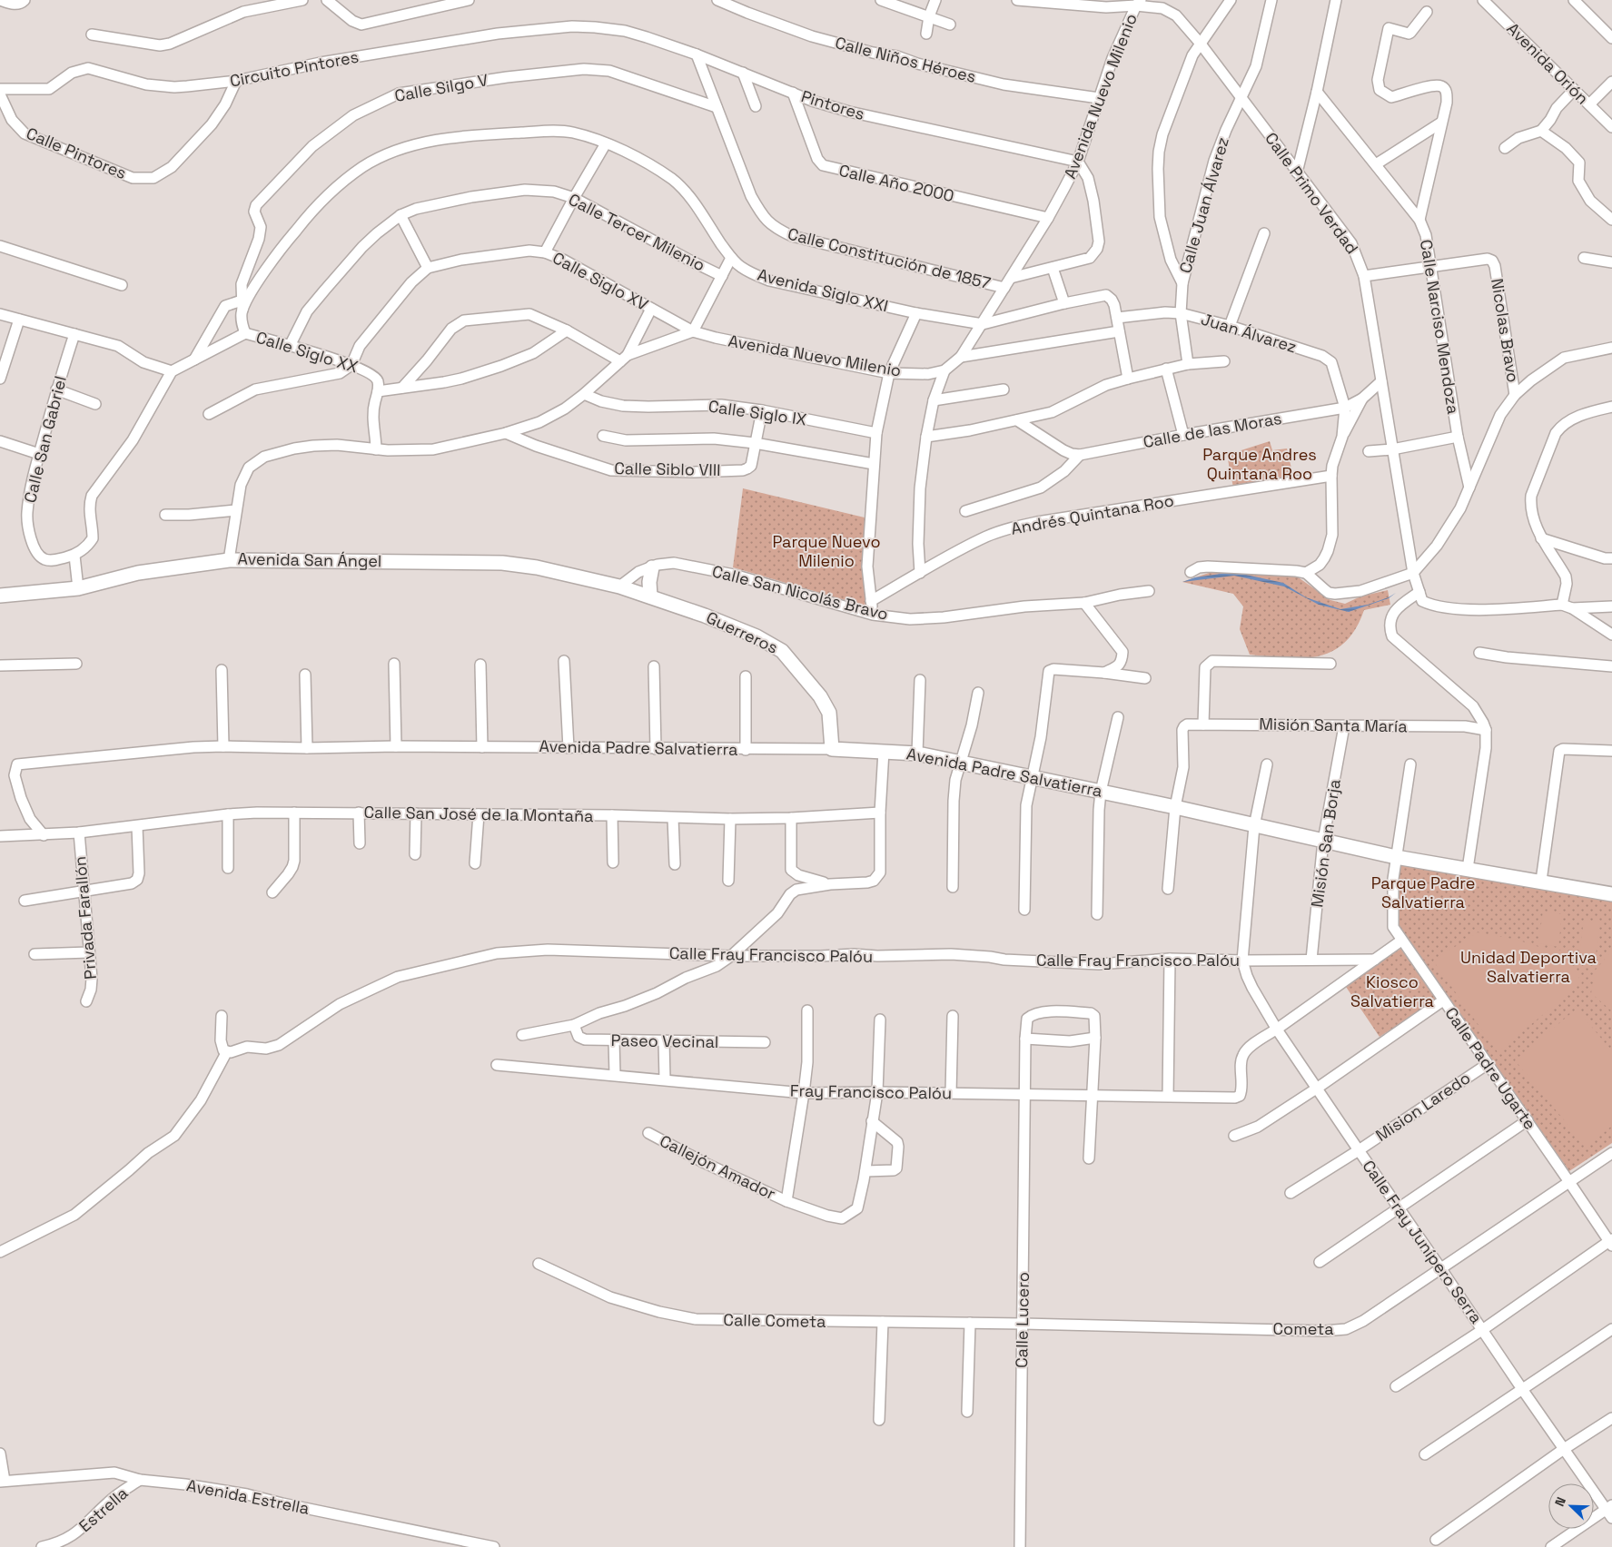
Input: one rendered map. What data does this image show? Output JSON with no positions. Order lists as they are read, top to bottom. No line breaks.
{"streets":{"main road":["Avenida San Ángel","Guerreros","Avenida Padre Salvatierra"],"street":["Calle Niños Héroes","Avenida Orión","Circuito Pintores","Calle Silgo V","Avenida Nuevo Milenio","Pintores","Calle Pintores","Calle Año 2000","Calle Primo Verdad","Calle Juan Álvarez","Calle Tercer Milenio","Calle Constitución de 1857","Calle Siglo XV","Avenida Siglo XXI","Calle Narciso Mendoza","Nicolas Bravo","Juan Álvarez","Calle Siglo XX","Calle Siglo IX","Calle de las Moras","Calle San Gabriel","Calle Siblo VIII","Andrés Quintana Roo","Calle San Nicolás Bravo","Misión Santa María","Calle San José de la Montaña","Misión San Borja","Privada Farallón","Calle Fray Francisco Palóu","Paseo Vecinal","Calle Padre Ugarte","Fray Francisco Palóu","Mision Laredo","Callejón Amador","Calle Fray Junípero Serra","Calle Lucero","Calle Cometa","Cometa","Avenida Estrella","Estrella"]},"crossings":[["Calle Niños Héroes","Avenida Nuevo Milenio"],["Circuito Pintores","Pintores"],["Circuito Pintores","Calle Pintores"],["Calle Silgo V","Calle Constitución de 1857"],["Calle Silgo V","Avenida Siglo XXI"],["Avenida Nuevo Milenio","Pintores"],["Avenida Nuevo Milenio","Calle Año 2000"],["Avenida Nuevo Milenio","Calle Primo Verdad"],["Avenida Nuevo Milenio","Calle Constitución de 1857"],["Avenida Nuevo Milenio","Calle Siglo XV"],["Avenida Nuevo Milenio","Avenida Siglo XXI"],["Pintores","Calle Año 2000"],["Pintores","Calle Constitución de 1857"],["Calle Primo Verdad","Calle Juan Álvarez"],["Calle Primo Verdad","Nicolas Bravo"],["Calle Juan Álvarez","Juan Álvarez"],["Calle Tercer Milenio","Calle Siglo XX"],["Calle Narciso Mendoza","Nicolas Bravo"],["Juan Álvarez","Calle de las Moras"],["Calle Siglo IX","Calle Siblo VIII"],["Avenida San Ángel","Calle San Nicolás Bravo"],["Avenida San Ángel","Guerreros"],["Calle San Nicolás Bravo","Guerreros"],["Guerreros","Avenida Padre Salvatierra"],["Misión Santa María","Avenida Padre Salvatierra"],["Misión Santa María","Misión San Borja"],["Avenida Padre Salvatierra","Calle San José de la Montaña"],["Avenida Padre Salvatierra","Misión San Borja"],["Avenida Padre Salvatierra","Calle Padre Ugarte"],["Calle San José de la Montaña","Privada Farallón"],["Misión San Borja","Calle Fray Francisco Palóu"],["Calle Fray Francisco Palóu","Paseo Vecinal"],["Calle Fray Francisco Palóu","Calle Fray Junípero Serra"],["Calle Padre Ugarte","Mision Laredo"],["Calle Padre Ugarte","Cometa"],["Fray Francisco Palóu","Calle Fray Junípero Serra"],["Fray Francisco Palóu","Calle Lucero"],["Mision Laredo","Calle Fray Junípero Serra"],["Calle Fray Junípero Serra","Cometa"],["Calle Lucero","Calle Cometa"],["Calle Lucero","Cometa"],["Calle Cometa","Cometa"],["Avenida Estrella","Estrella"]],"parks":["Parque Andres Quintana Roo","Parque Nuevo Milenio","Parque Padre Salvatierra","Unidad Deportiva Salvatierra","Kiosco Salvatierra"],"north":"top left"}
